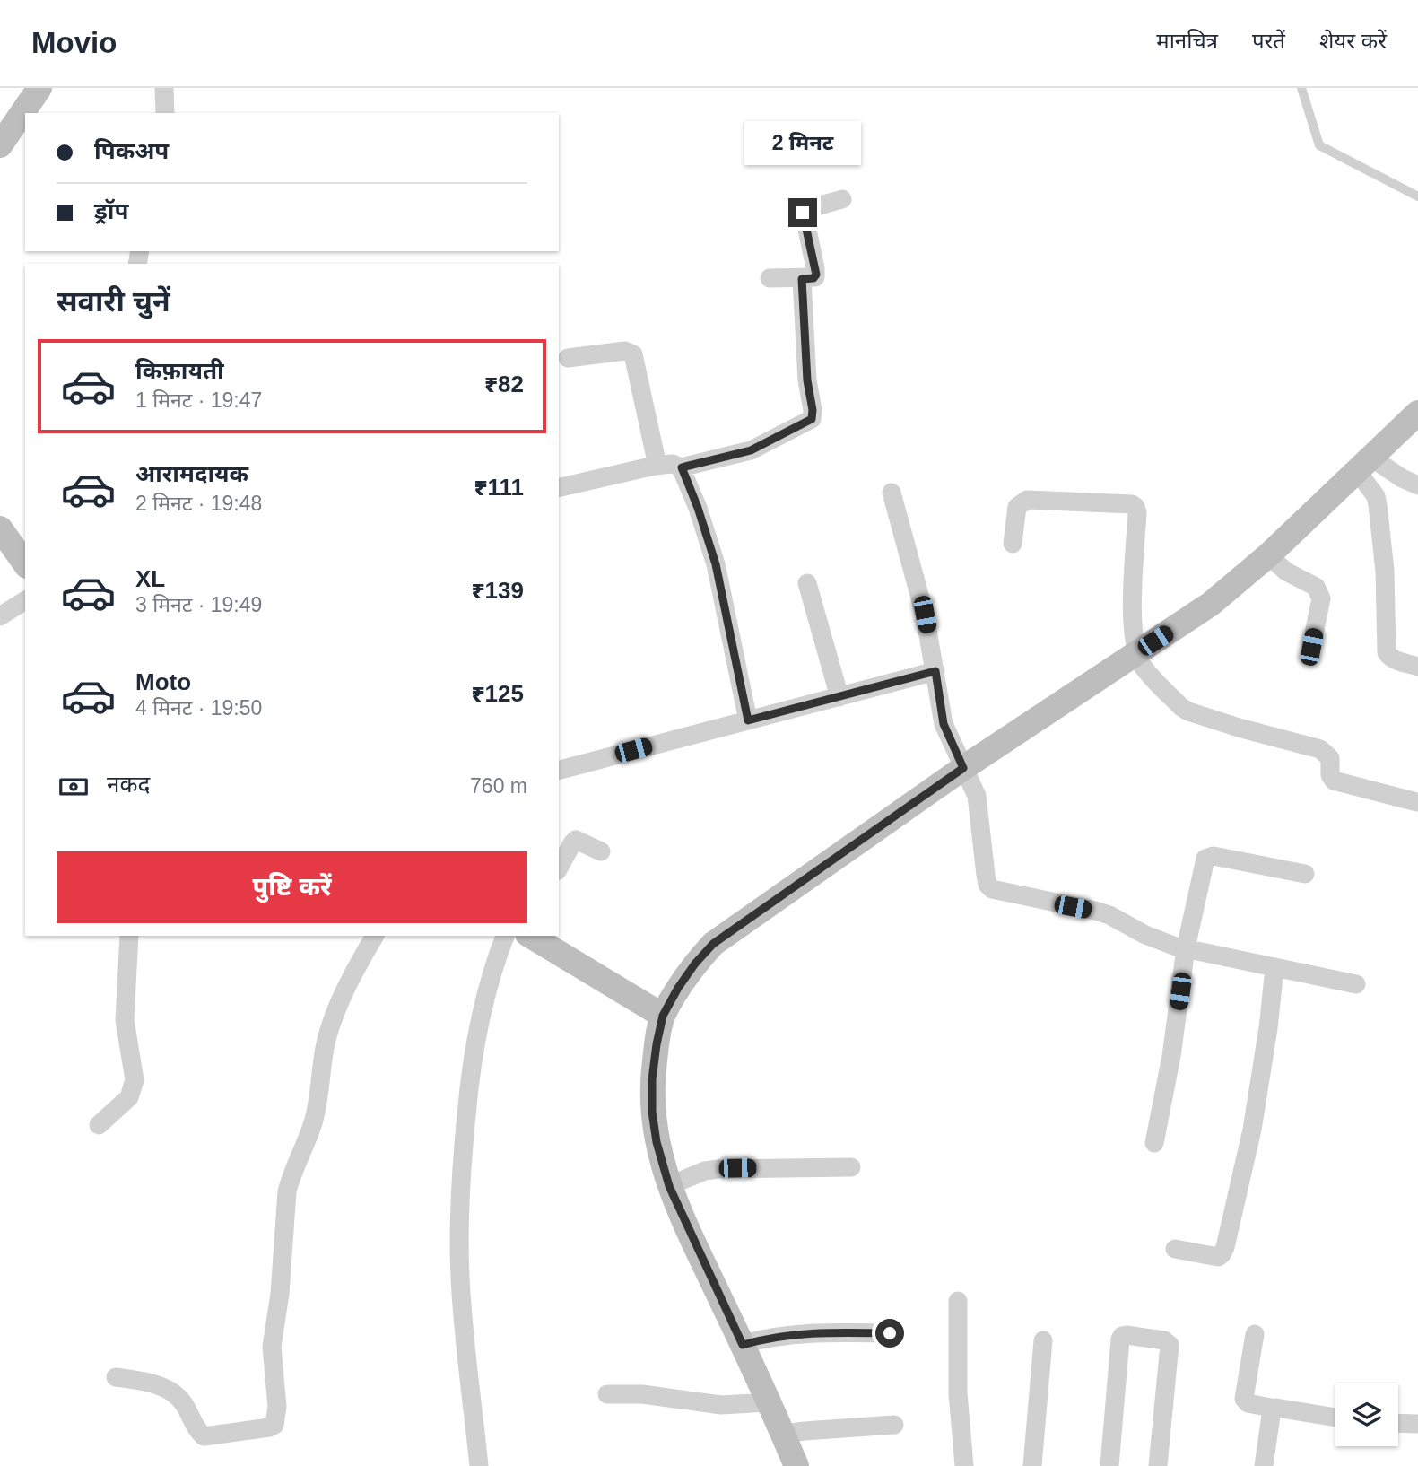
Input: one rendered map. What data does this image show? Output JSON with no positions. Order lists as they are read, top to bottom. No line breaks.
{"page":{"header":"Movio","nav":["मानचित्र","परतें","शेयर करें"],"banner":["पिकअप","ड्रॉप"],"bubble":"2 मिनट","heading":"सवारी चुनें","list":[{"name":"किफ़ायती","note":"1 मिनट · 19:47","value":"₹82"},{"name":"आरामदायक","note":"2 मिनट · 19:48","value":"₹111"},{"name":"XL","note":"3 मिनट · 19:49","value":"₹139"},{"name":"Moto","note":"4 मिनट · 19:50","value":"₹125"}],"pay":["नकद","760 m"],"buttons":"पुष्टि करें"}}
